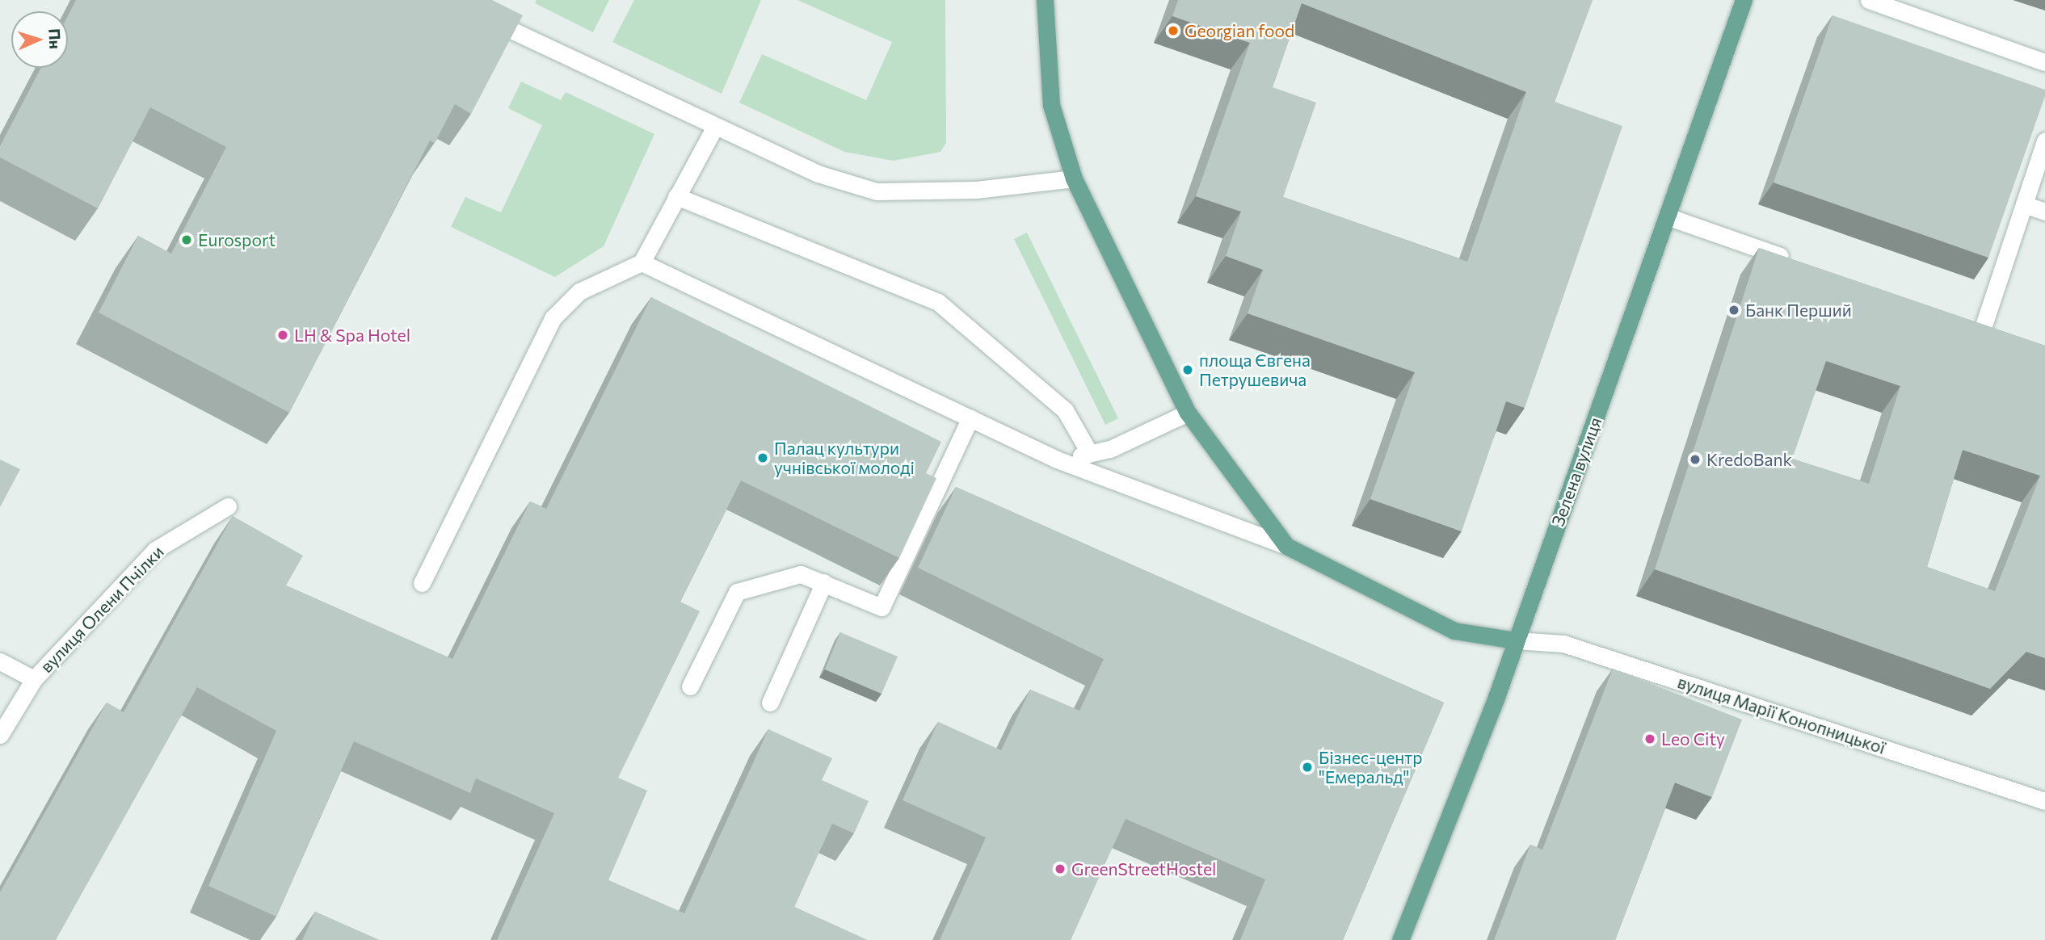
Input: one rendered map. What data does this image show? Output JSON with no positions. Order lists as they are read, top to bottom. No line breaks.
{"streets":{"main road":["Зелена вулиця"],"street":["вулиця Олени Пчілки","вулиця Марії Конопницької"]},"crossings":[["Зелена вулиця","вулиця Марії Конопницької"]],"places":["Georgian food","Eurosport","Банк Перший","LH & Spa Hotel","площа Євгена Петрушевича","Палац культури учнівської молоді","KredoBank","Leo City","Бізнес-центр \"Емеральд\"","GreenStreetHostel"],"north":"right"}
